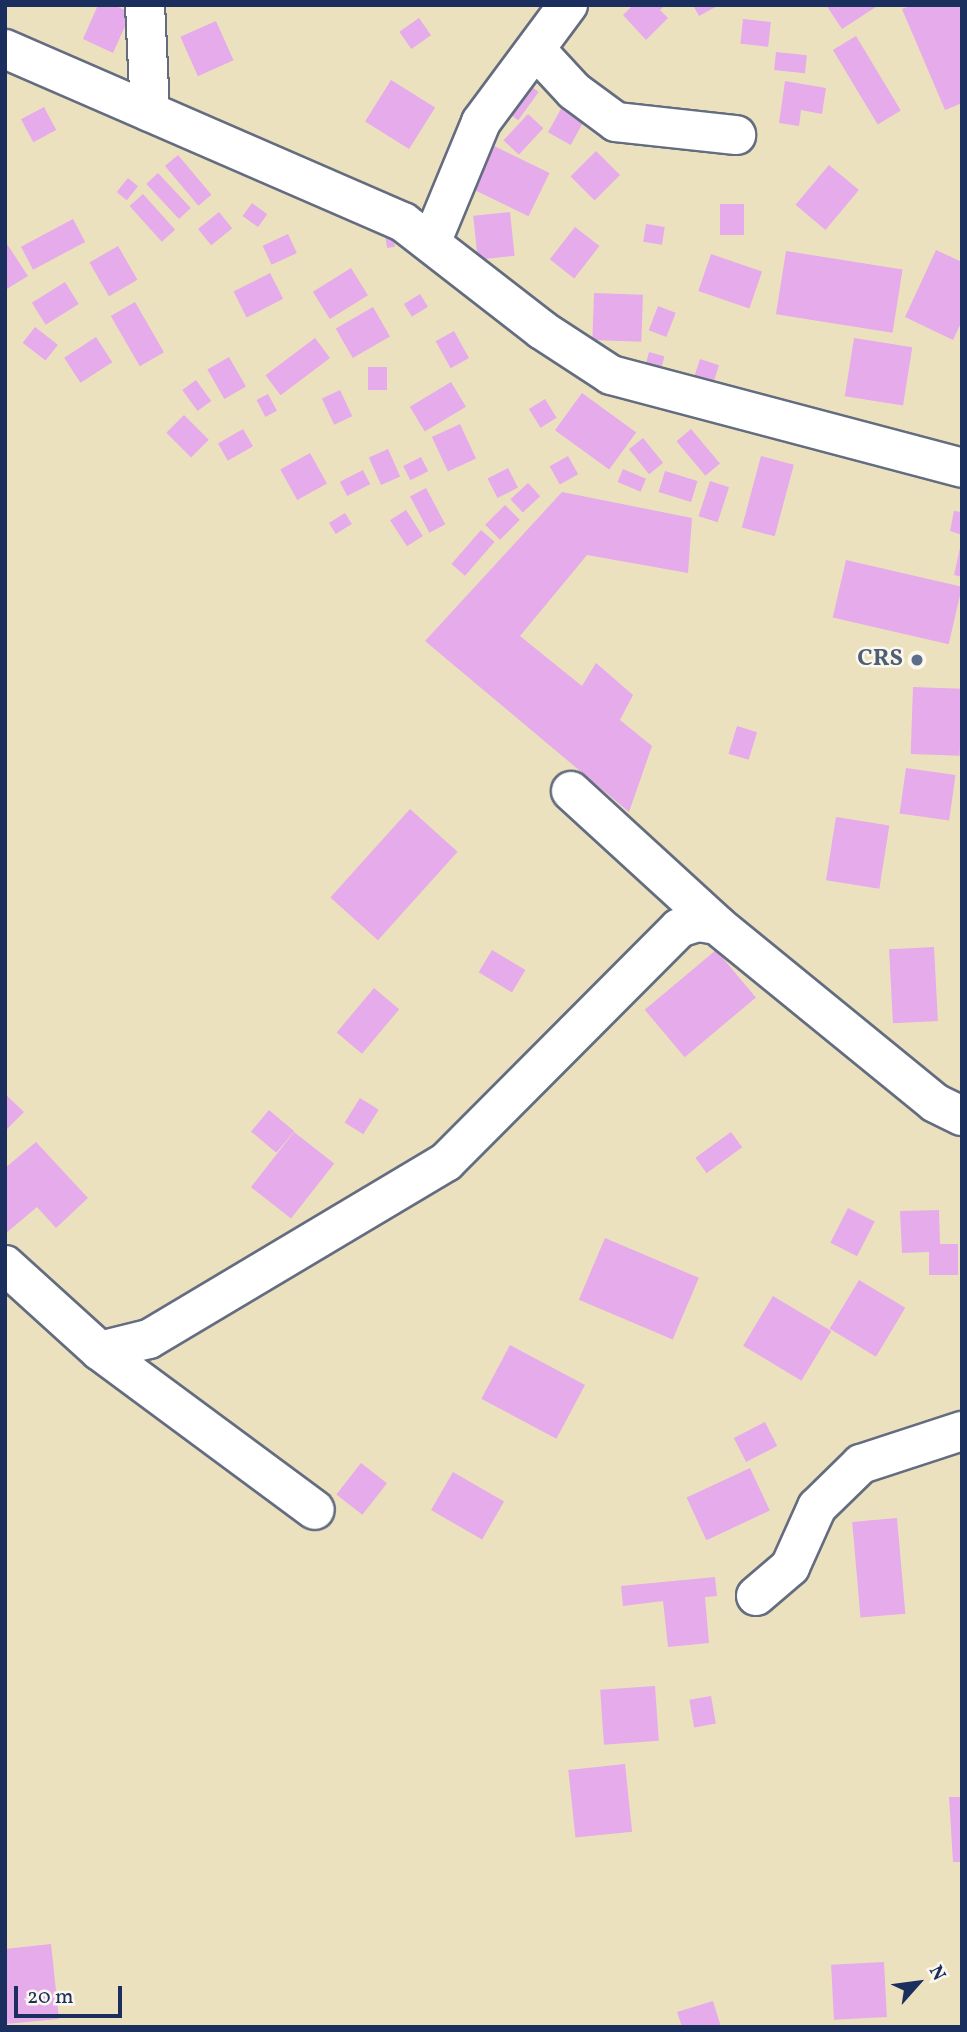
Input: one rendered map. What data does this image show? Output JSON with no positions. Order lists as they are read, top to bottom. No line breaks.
{"places":["CRS"],"scale_bar":"20 m","north":"top right"}
